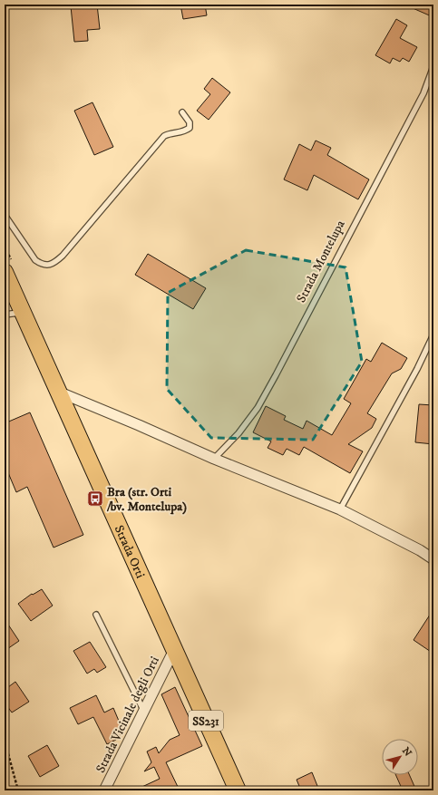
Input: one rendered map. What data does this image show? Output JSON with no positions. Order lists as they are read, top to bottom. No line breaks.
{"streets":{"main road":["Strada Orti","SS231"],"street":["Strada Vicinale degli Orti"],"lane":["Strada Montelupa"]},"crossings":[["Strada Orti","Strada Vicinale degli Orti"]],"places":{"bus stop":["Bra (str. Orti /bv. Montelupa)"]},"north":"top right"}
